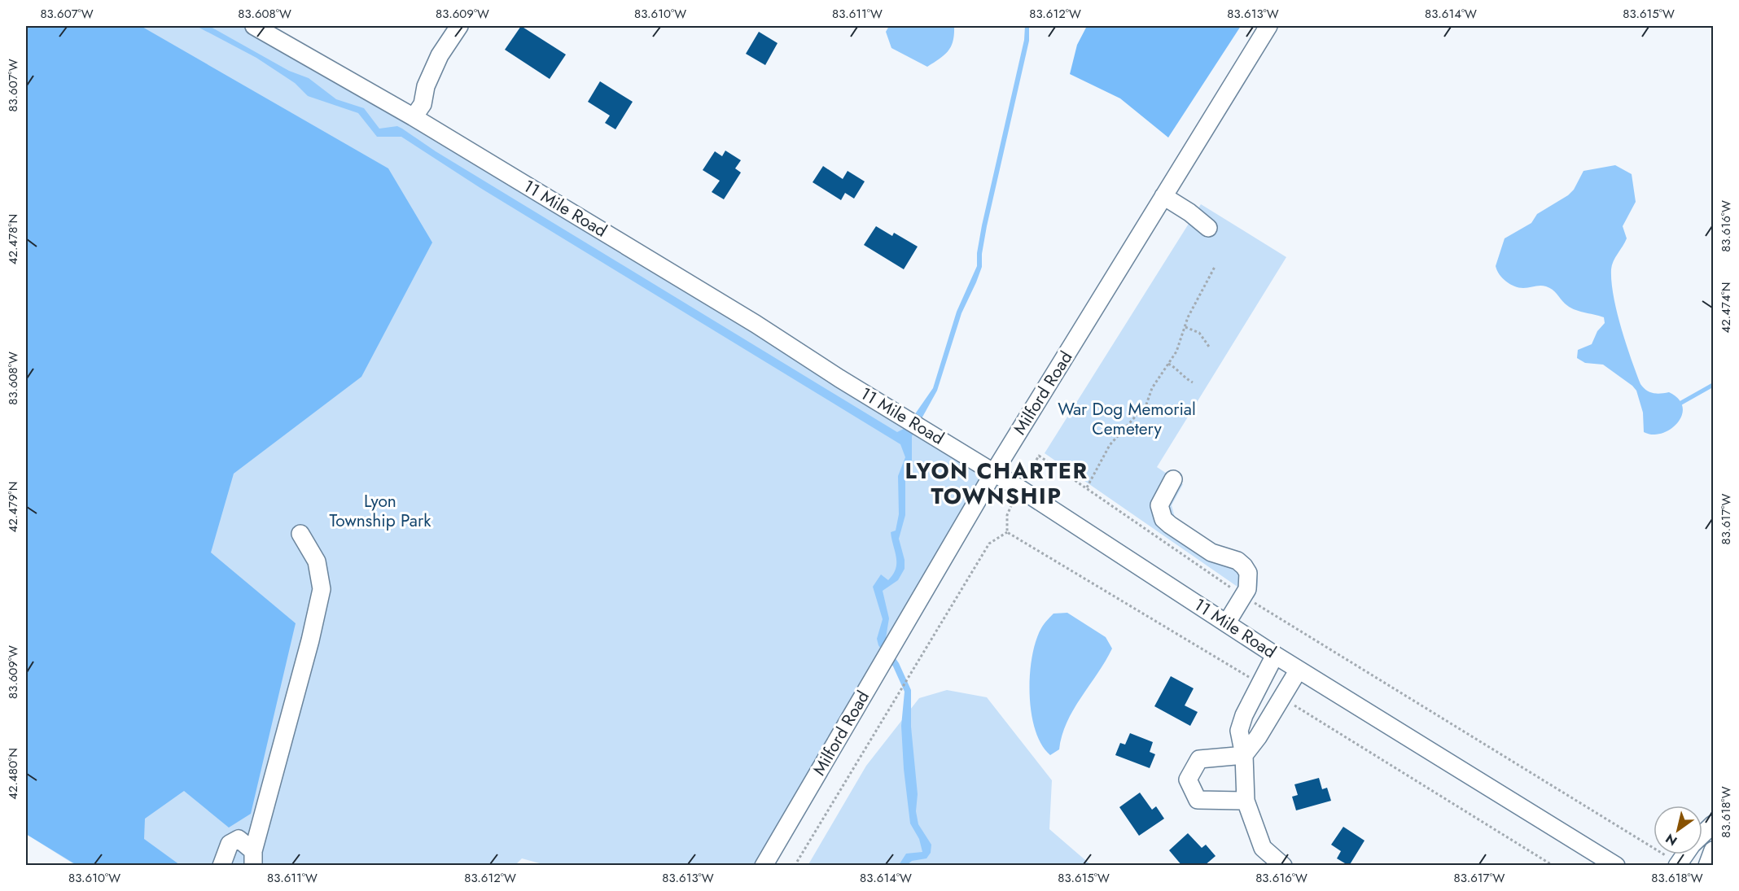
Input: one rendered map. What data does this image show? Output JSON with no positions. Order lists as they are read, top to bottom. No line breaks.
{"streets":{"street":["11 Mile Road","Milford Road"]},"crossings":[["11 Mile Road","Milford Road"]],"districts":["LYON CHARTER TOWNSHIP"],"parks":["War Dog Memorial Cemetery","Lyon Township Park"],"north":"bottom left","coordinates":["83.607°W","83.608°W","83.609°W","83.610°W","83.611°W","83.612°W","83.613°W","83.614°W","83.615°W","83.616°W","42.478°N","42.474°N","42.479°N","83.617°W","42.480°N","83.618°W"]}
